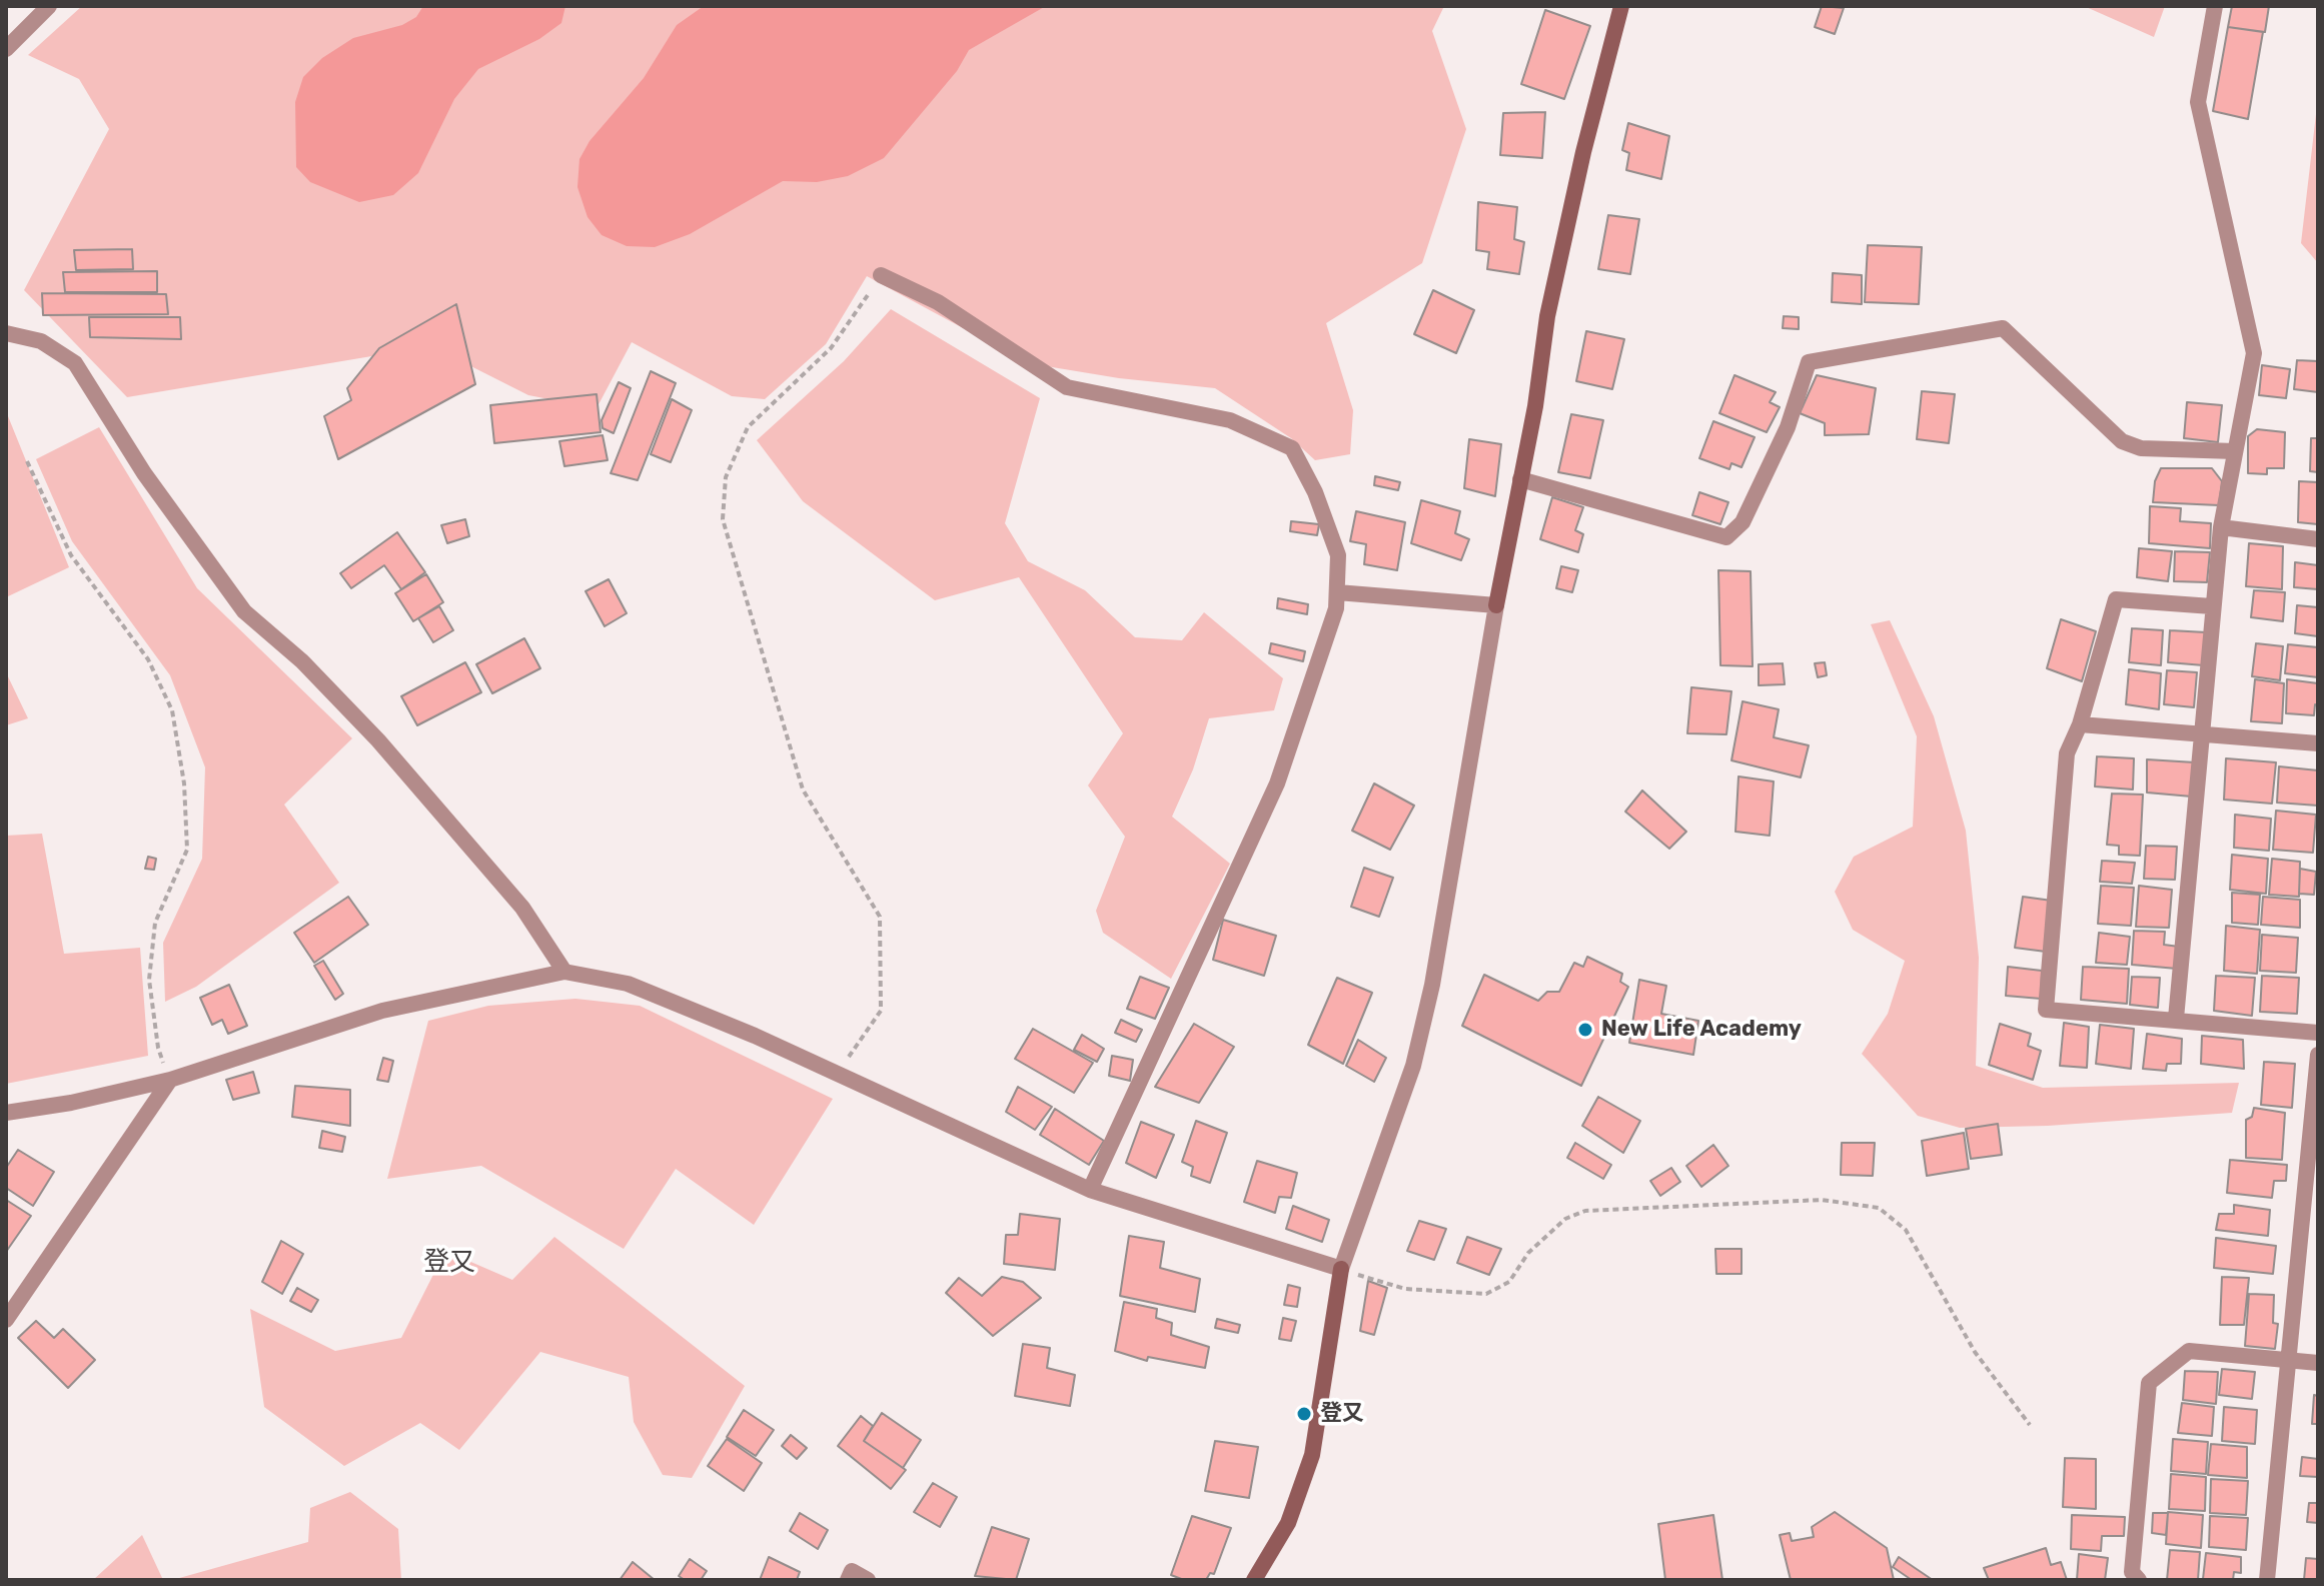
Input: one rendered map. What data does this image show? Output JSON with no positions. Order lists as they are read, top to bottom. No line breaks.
{"districts":["登又"],"places":["New Life Academy","登又"]}
